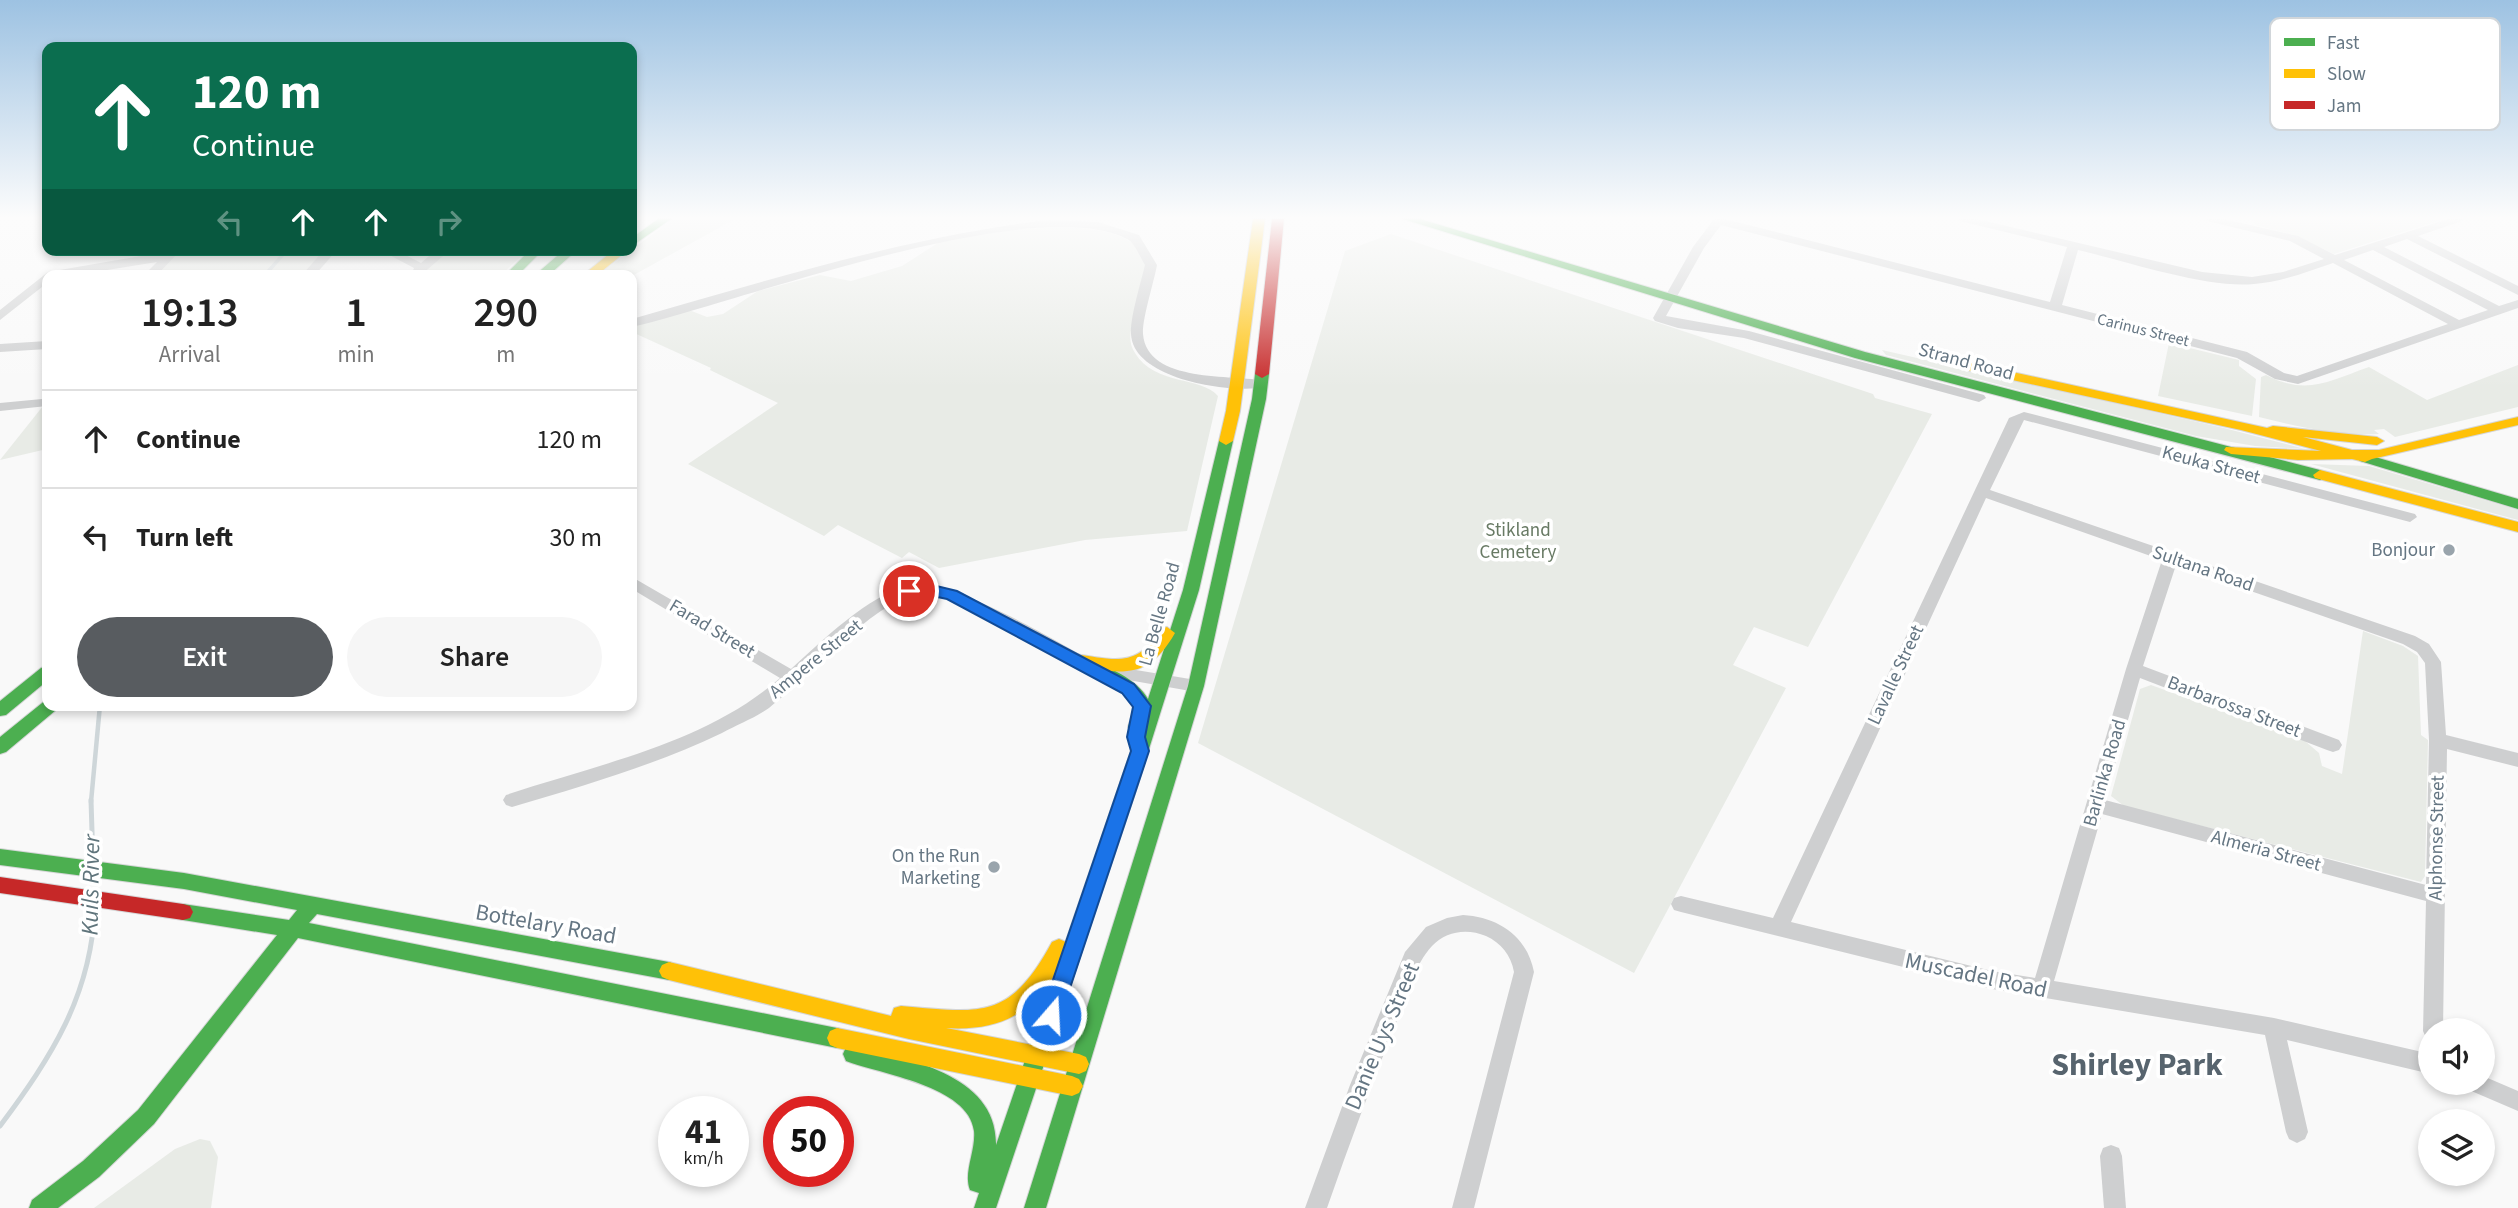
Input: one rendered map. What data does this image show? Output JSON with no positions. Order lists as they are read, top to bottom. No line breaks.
{"streets":{"main road":["Strand Road","La Belle Road","Bottelary Road"],"street":["Carinus Street","Keuka Street","Sultana Road","Farad Street","Ampere Street","Lavalle Street","Barbarossa Street","Barlinka Road","Alphonse Street","Almeria Street","Muscadel Road","Danie Uys Street"]},"crossings":[["Keuka Street","Lavalle Street"],["Sultana Road","Lavalle Street"],["Sultana Road","Barlinka Road"],["Sultana Road","Alphonse Street"],["La Belle Road","Ampere Street"],["La Belle Road","Bottelary Road"],["Farad Street","Ampere Street"],["Lavalle Street","Muscadel Road"],["Barbarossa Street","Barlinka Road"],["Barlinka Road","Almeria Street"],["Barlinka Road","Muscadel Road"],["Alphonse Street","Almeria Street"]],"districts":["Shirley Park"],"water":["Kuils River"],"parks":["Stikland Cemetery"],"places":["Bonjour","On the Run Marketing"],"legend":["Fast","Slow","Jam"],"page":{"turn":["120 m","Continue"],"eta":["19:13","Arrival","1","min","290","m"],"list":[{"name":"Continue","value":"120 m"},{"name":"Turn left","value":"30 m"}],"buttons":["Exit","Share"],"speed":"41 km/h","limit":"50"}}
